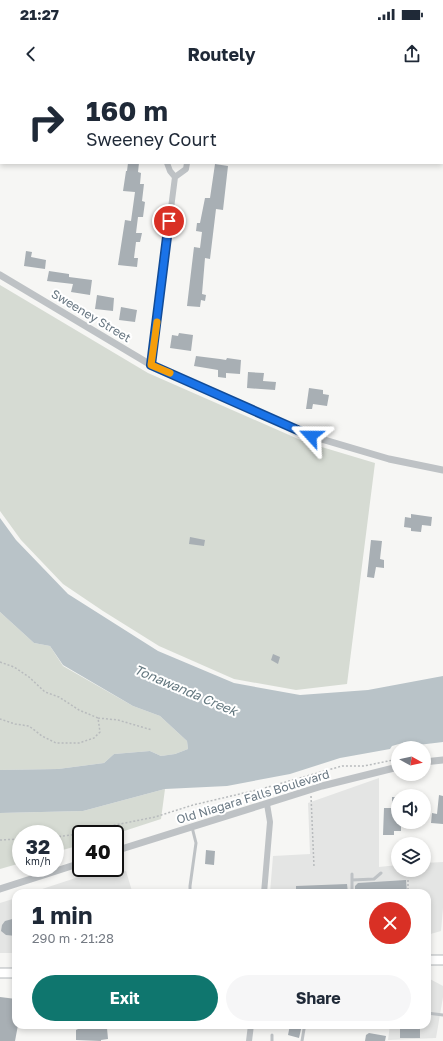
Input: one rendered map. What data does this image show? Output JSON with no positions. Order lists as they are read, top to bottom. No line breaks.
{"streets":{"street":["Sweeney Street","Old Niagara Falls Boulevard"]},"water":["Tonawanda Creek"],"north":"right","page":{"status":"21:27","header":"Routely","turn":["160 m","Sweeney Court"],"speed":"32 km/h","limit":"40","heading":["1 min","290 m · 21:28"],"buttons":["Exit","Share"]}}
